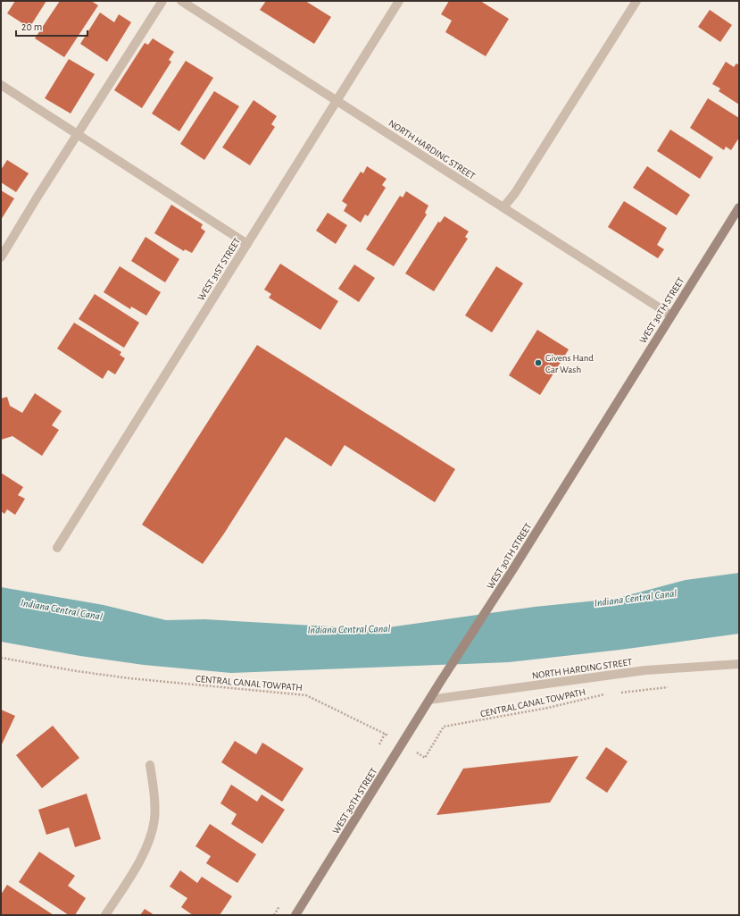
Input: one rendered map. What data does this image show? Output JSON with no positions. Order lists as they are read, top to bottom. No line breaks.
{"streets":{"main road":["WEST 30TH STREET"],"street":["NORTH HARDING STREET","WEST 31ST STREET"],"path":["CENTRAL CANAL TOWPATH"]},"crossings":[["NORTH HARDING STREET","WEST 31ST STREET"],["NORTH HARDING STREET","WEST 30TH STREET"],["WEST 30TH STREET","CENTRAL CANAL TOWPATH"]],"water":["Indiana Central Canal"],"places":["Givens Hand Car Wash"],"scale_bar":"20 m"}
